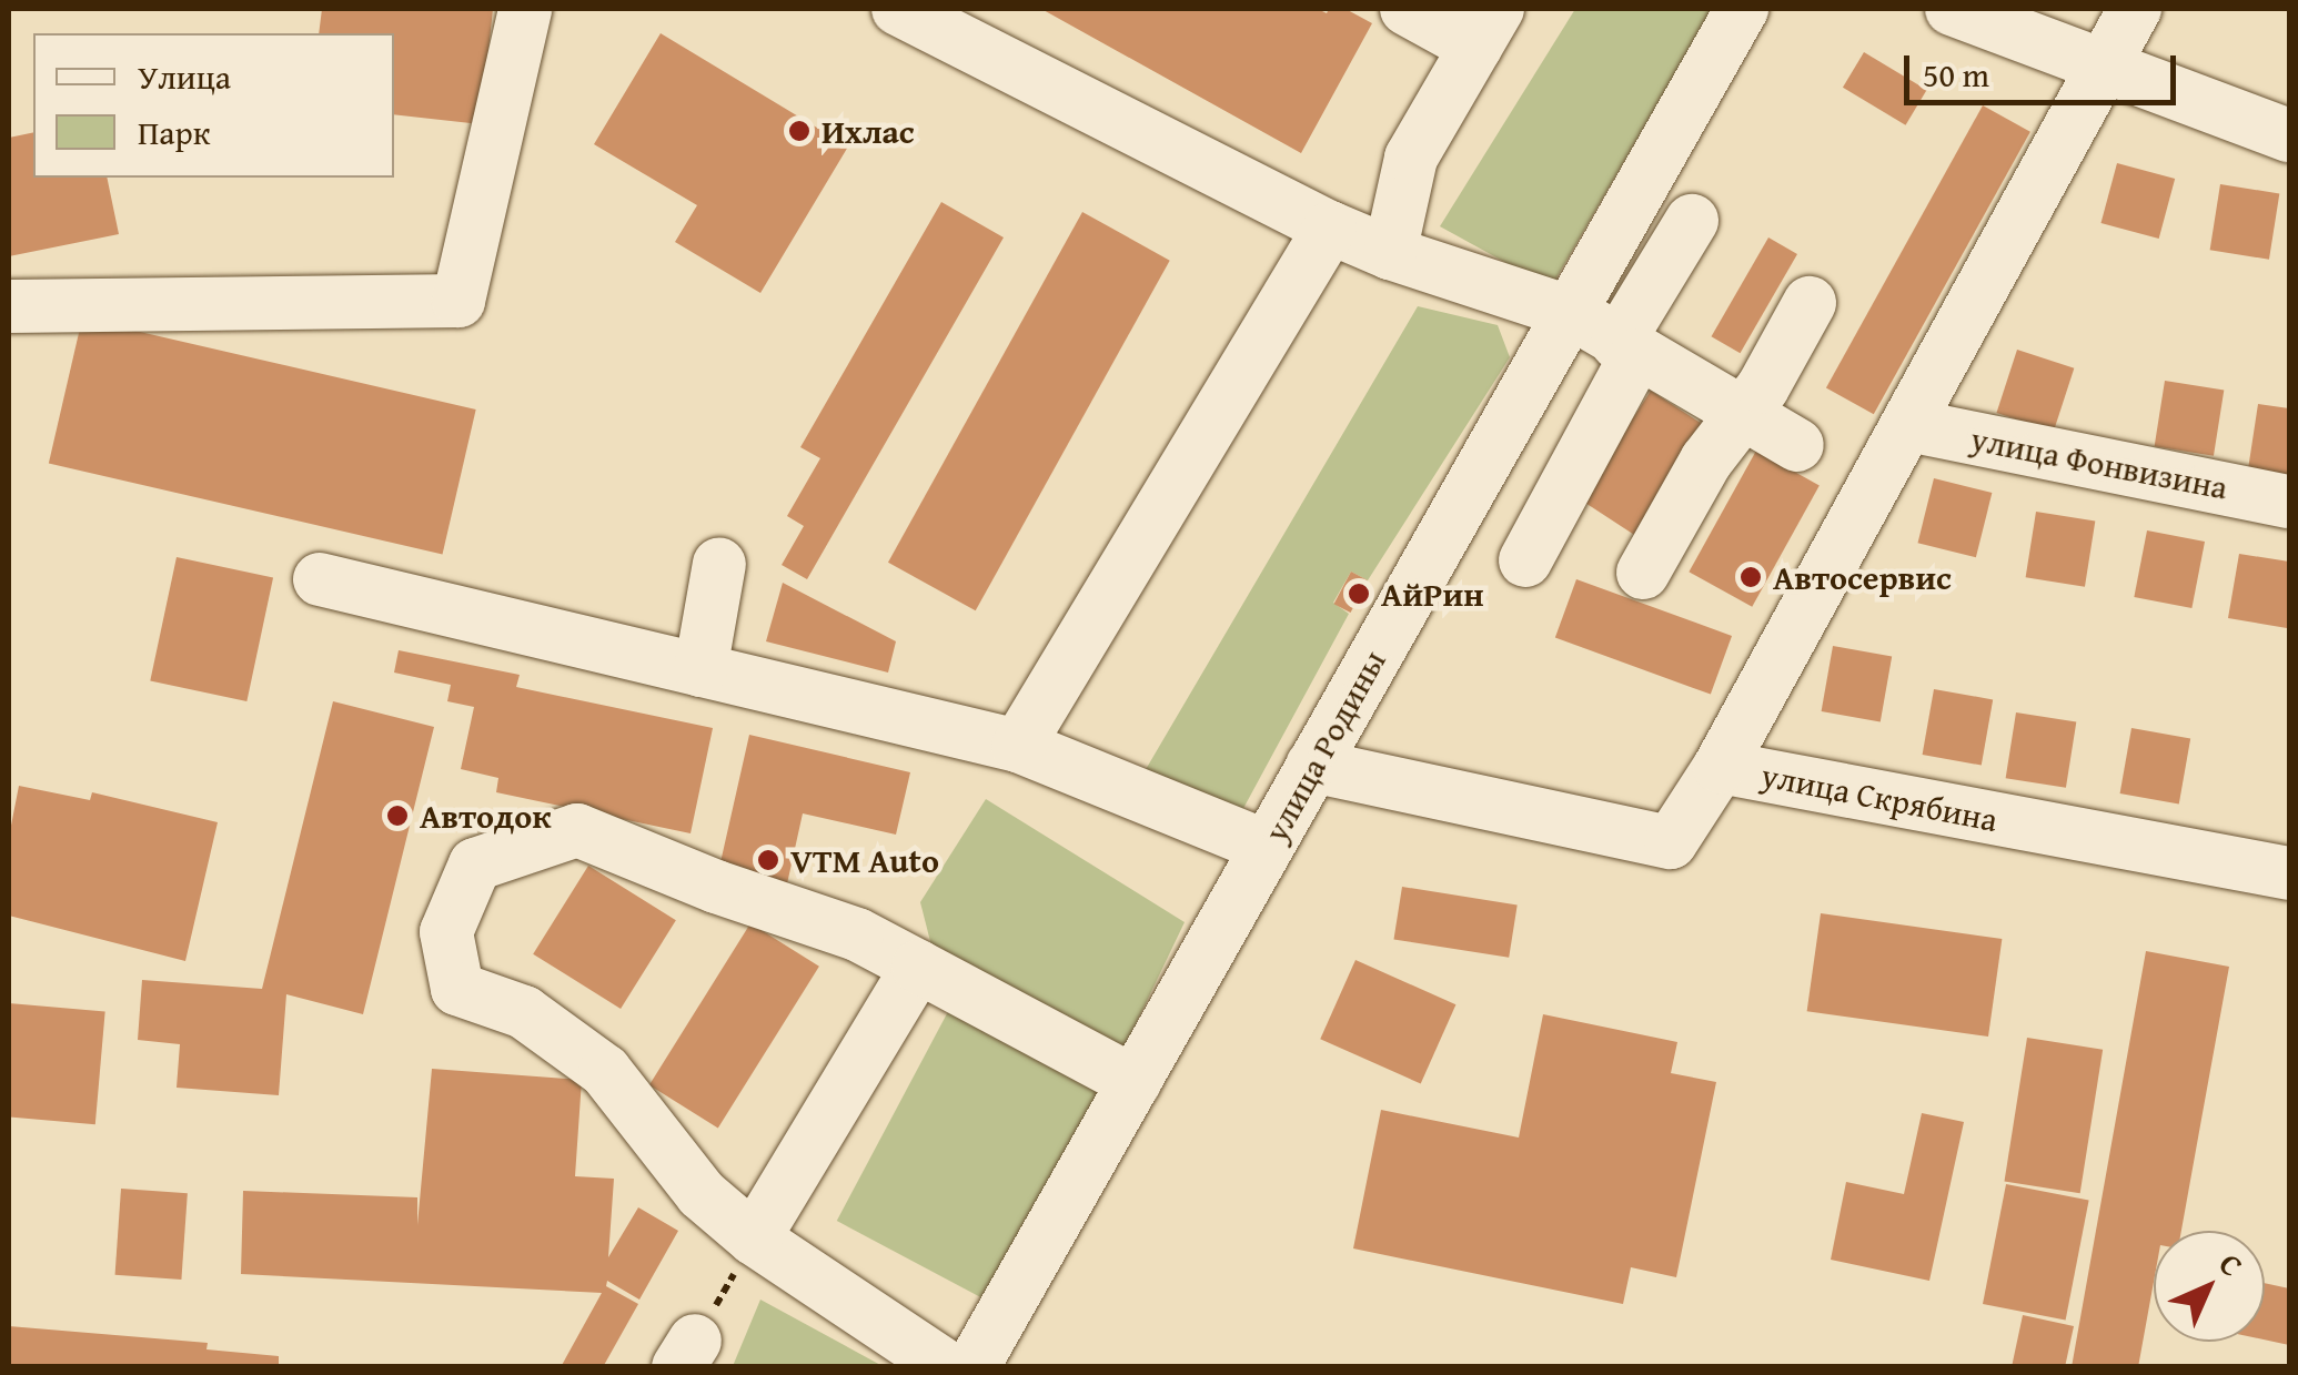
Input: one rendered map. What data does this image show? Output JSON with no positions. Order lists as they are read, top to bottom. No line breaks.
{"streets":{"street":["улица Фонвизина","улица Родины","улица Скрябина"]},"crossings":[["улица Родины","улица Скрябина"]],"places":["Ихлас","Автосервис","АйРин","Автодок","VTM Auto"],"legend":["Улица","Парк"],"scale_bar":"50 m","north":"top right"}
